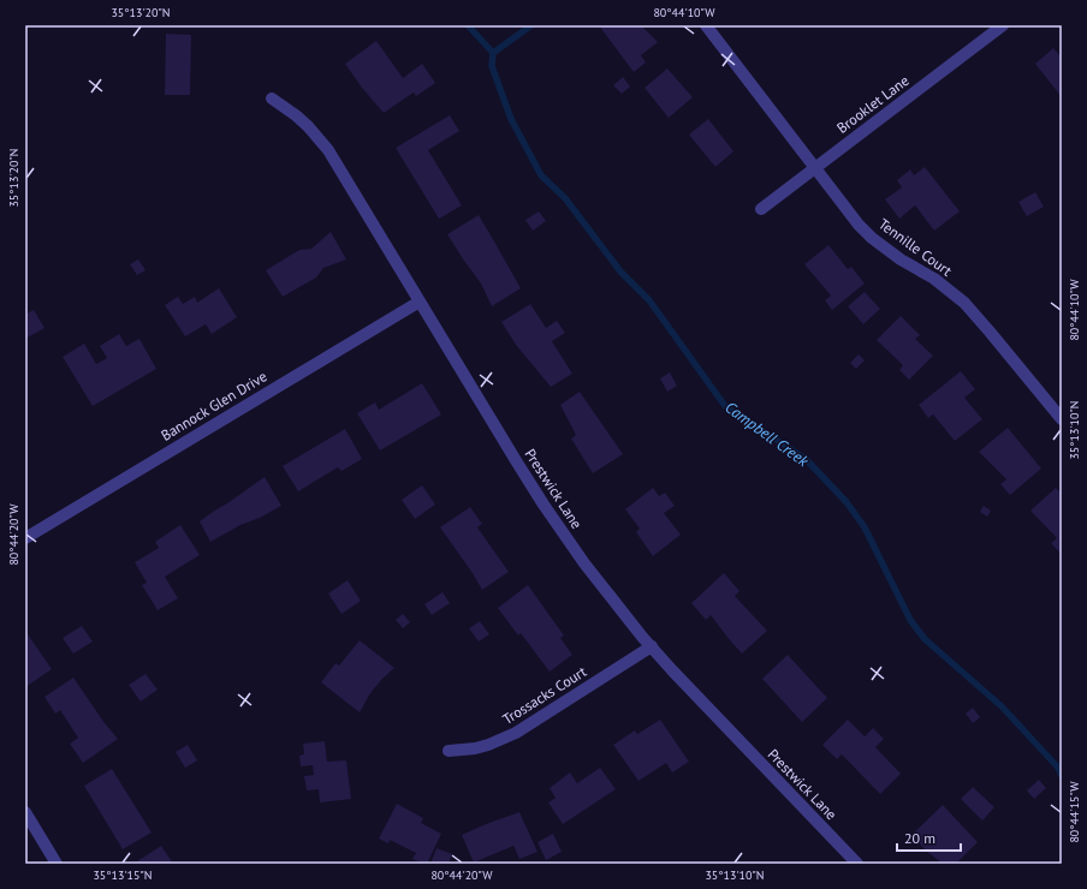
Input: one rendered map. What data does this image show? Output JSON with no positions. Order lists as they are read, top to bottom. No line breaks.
{"streets":{"street":["Brooklet Lane","Tennille Court","Bannock Glen Drive","Prestwick Lane","Trossacks Court"]},"crossings":[["Brooklet Lane","Tennille Court"],["Bannock Glen Drive","Prestwick Lane"],["Prestwick Lane","Trossacks Court"]],"water":["Campbell Creek"],"scale_bar":"20 m","coordinates":["35°13'20\"N","80°44'10\"W","35°13'10\"N","80°44'20\"W","80°44'15\"W","35°13'15\"N"]}
